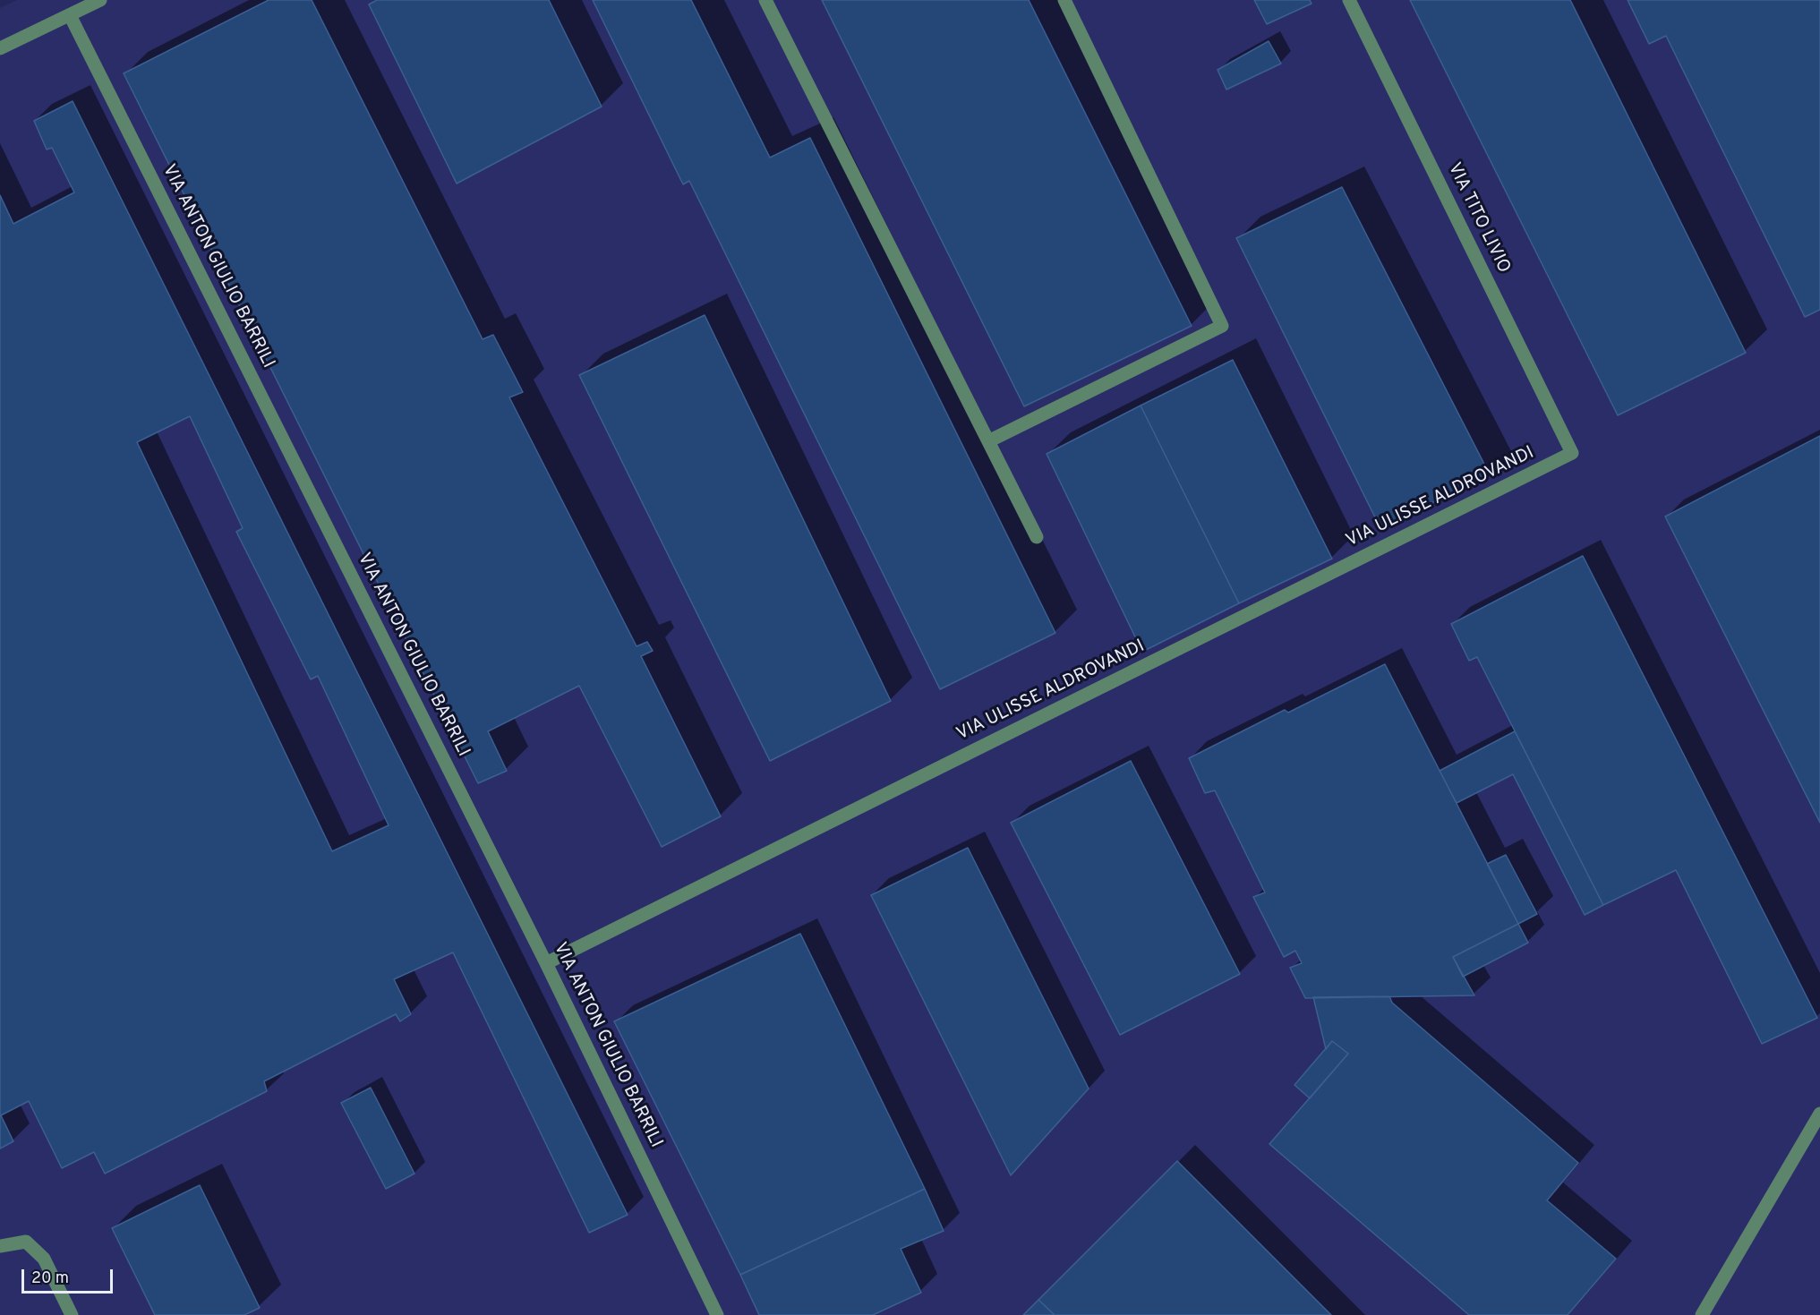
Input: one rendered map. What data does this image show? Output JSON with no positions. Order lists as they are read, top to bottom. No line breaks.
{"streets":{"street":["VIA TITO LIVIO","VIA ANTON GIULIO BARRILI","VIA ULISSE ALDROVANDI"]},"crossings":[["VIA TITO LIVIO","VIA ULISSE ALDROVANDI"],["VIA ANTON GIULIO BARRILI","VIA ULISSE ALDROVANDI"]],"scale_bar":"20 m"}
